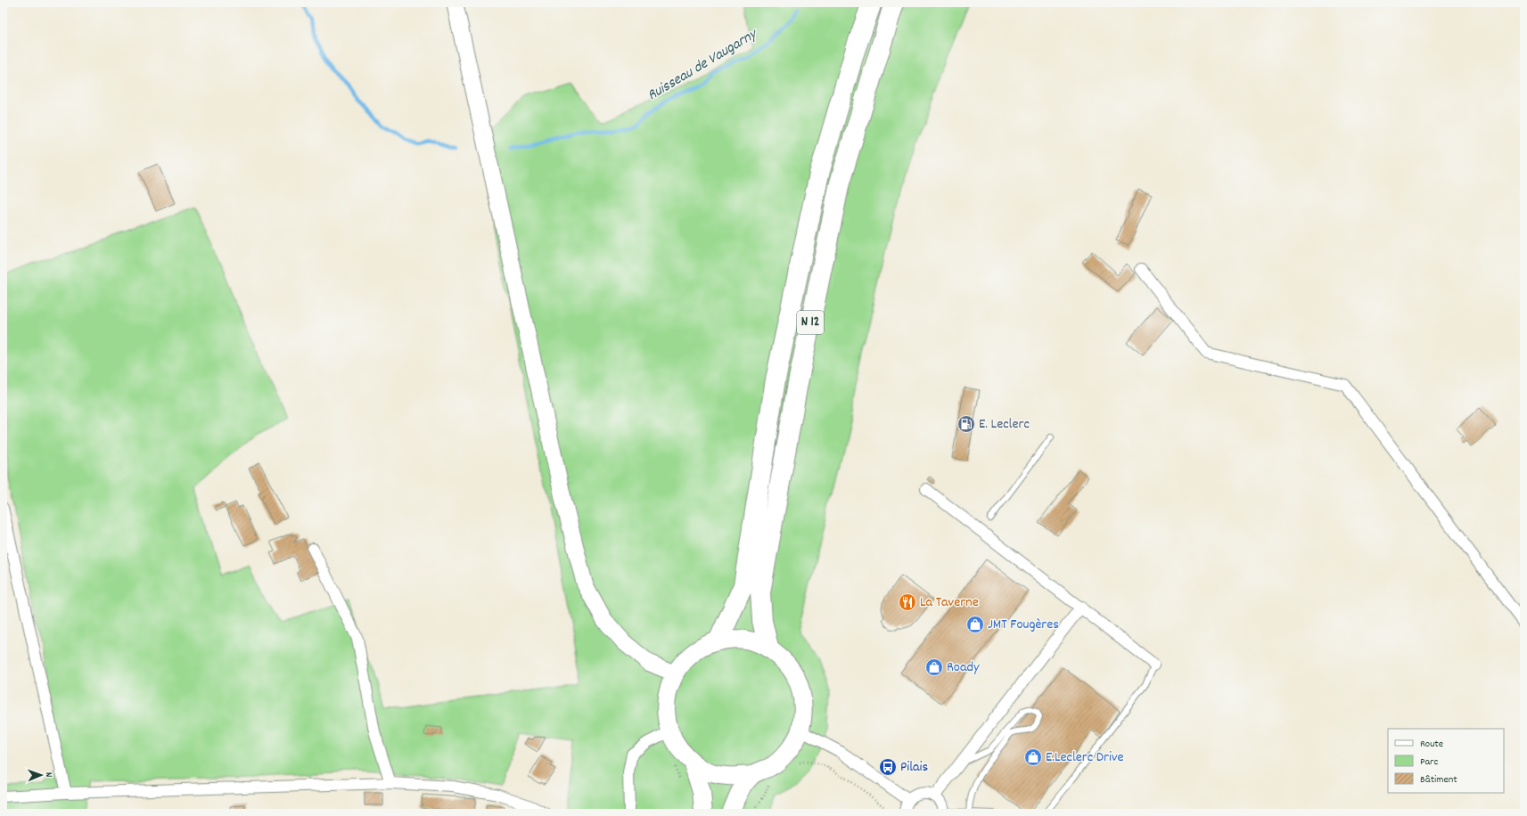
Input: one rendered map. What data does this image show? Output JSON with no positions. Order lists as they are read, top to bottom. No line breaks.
{"streets":{"highway":["N 12"]},"water":["Ruisseau de Vaugarny"],"places":{"fuel station":["E. Leclerc"],"restaurant":["La Taverne"],"shop":["JMT Fougères","Roady","E.Leclerc Drive"],"bus stop":["Pilais"]},"legend":["Route","Parc","Bâtiment"],"north":"right"}
